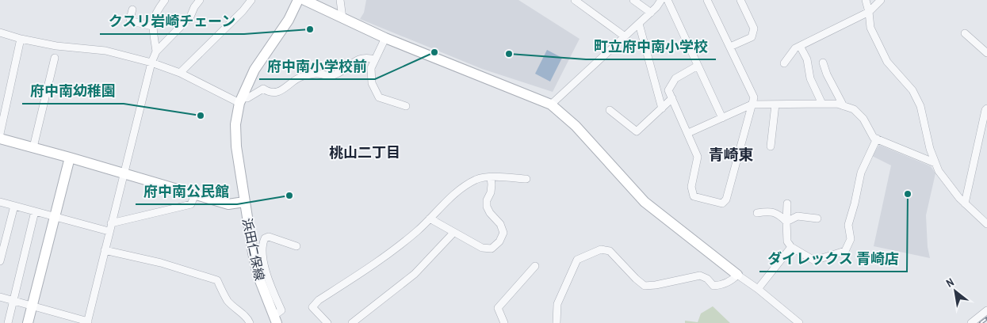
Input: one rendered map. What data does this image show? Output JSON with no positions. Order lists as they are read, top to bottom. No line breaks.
{"streets":{"street":["浜田仁保線"]},"districts":["桃山二丁目","青崎東"],"places":["クスリ岩崎チェーン","府中南小学校前","町立府中南小学校","府中南幼稚園","ダイレックス 青崎店","府中南公民館"],"north":"top left"}
